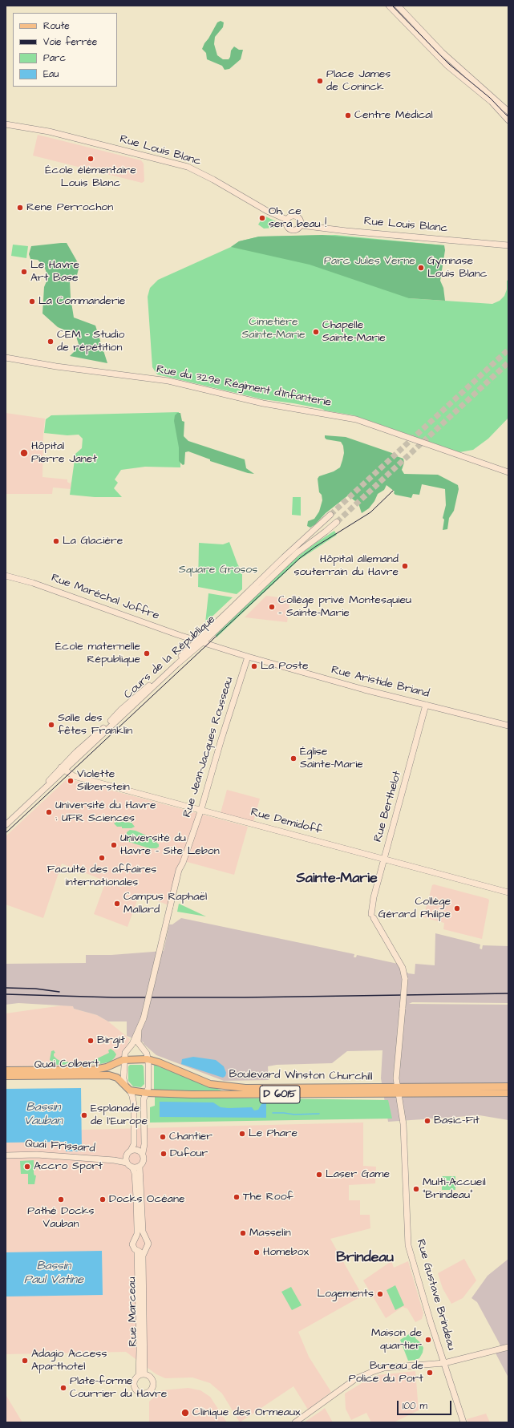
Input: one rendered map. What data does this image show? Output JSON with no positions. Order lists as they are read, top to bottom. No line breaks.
{"streets":{"main road":["Quai Colbert","Boulevard Winston Churchill","D 6015"],"street":["Rue Louis Blanc","Rue du 329e Régiment d'Infanterie","Rue Maréchal Joffre","Cours de la République","Rue Aristide Briand","Rue Jean-Jacques Rousseau","Rue Berthelot","Rue Demidoff","Quai Frissard","Rue Gustave Brindeau","Rue Marceau"]},"crossings":[["Rue Maréchal Joffre","Cours de la République"],["Rue Maréchal Joffre","Rue Aristide Briand"],["Rue Maréchal Joffre","Rue Jean-Jacques Rousseau"],["Cours de la République","Rue Demidoff"],["Rue Aristide Briand","Rue Jean-Jacques Rousseau"],["Rue Aristide Briand","Rue Berthelot"],["Rue Jean-Jacques Rousseau","Rue Demidoff"],["Rue Berthelot","Rue Demidoff"],["Rue Berthelot","Rue Gustave Brindeau"],["Quai Colbert","Boulevard Winston Churchill"],["Boulevard Winston Churchill","Rue Gustave Brindeau"],["Quai Frissard","Rue Marceau"]],"districts":["Sainte-Marie","Brindeau"],"water":["Bassin Vauban","Bassin Paul Vatine"],"parks":["Parc Jules Verne","Cimetière Sainte-Marie","Square Grosos"],"places":["Place James de Coninck","Centre Médical","École élémentaire Louis Blanc","Rene Perrochon","Oh, ce sera beau !","Gymnase Louis Blanc","Le Havre Art Base","La Commanderie","Chapelle Sainte-Marie","CEM - Studio de répétition","Hôpital Pierre Janet","La Glacière","Hôpital allemand souterrain du Havre","Collège privé Montesquieu - Sainte-Marie","École maternelle République","La Poste","Salle des fêtes Franklin","Église Sainte-Marie","Violette Silberstein","Université du Havre : UFR Sciences","Université du Havre - Site Lebon","Faculté des affaires internationales","Campus Raphaël Mallard","Collège Gérard Philipe","Birgit","Esplanade de l'Europe","Basic-Fit","Le Phare","Chantier","Dufour","Accro Sport","Laser Game","Multi-Accueil \"Brindeau\"","The Roof","Pathé Docks Vauban","Docks Océane","Masselin","Homebox","Logements","Maison de quartier","Adagio Access Aparthotel","Bureau de Police du Port","Plate-forme Courrier du Havre","Clinique des Ormeaux"],"legend":["Route","Voie ferrée","Parc","Eau"],"scale_bar":"100 m"}
